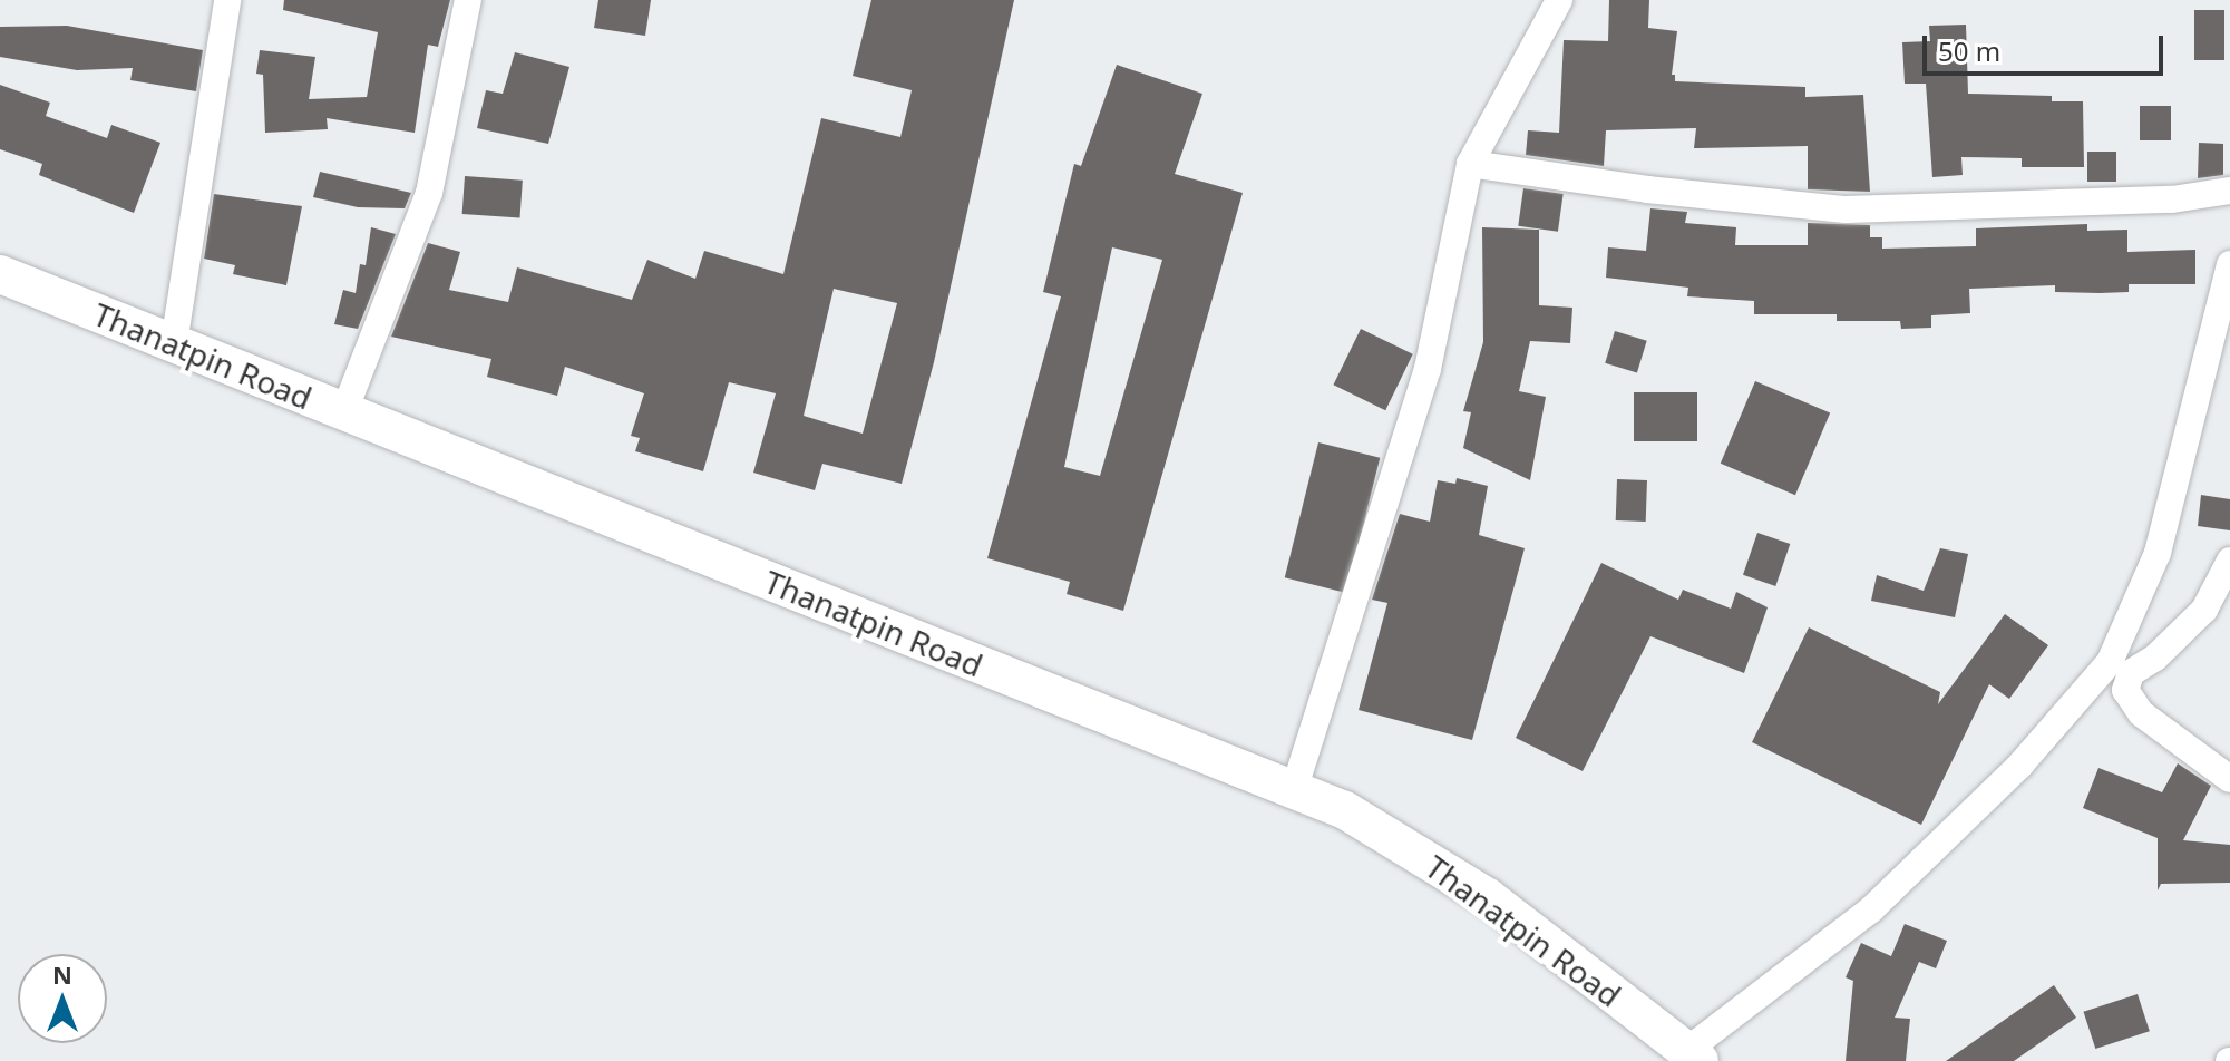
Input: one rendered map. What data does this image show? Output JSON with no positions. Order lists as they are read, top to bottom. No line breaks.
{"streets":{"main road":["Thanatpin Road"]},"scale_bar":"50 m","north":"top"}
